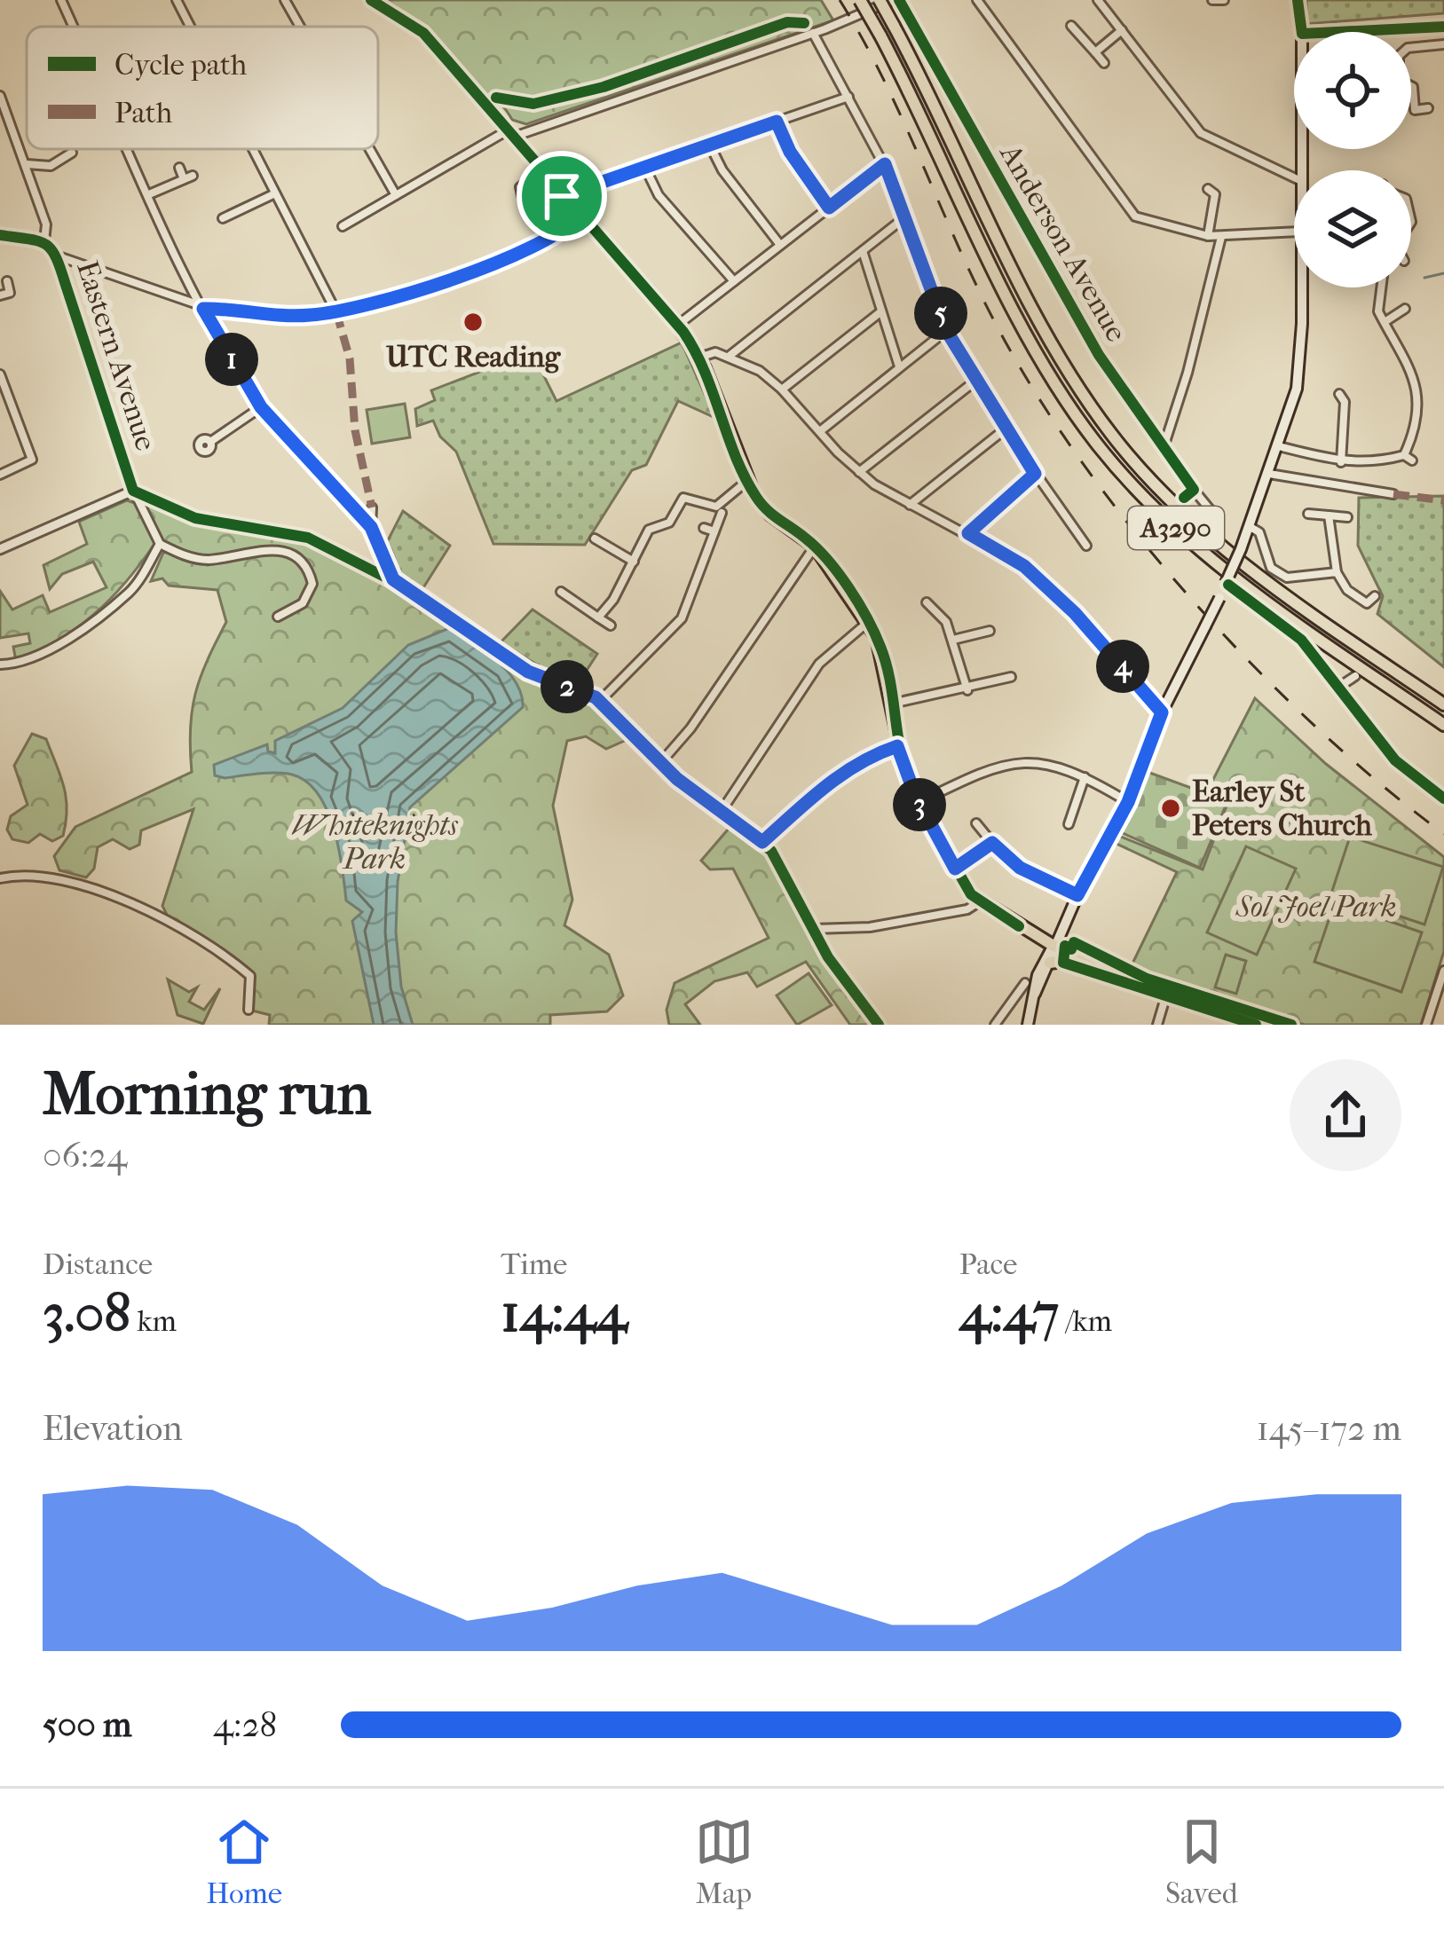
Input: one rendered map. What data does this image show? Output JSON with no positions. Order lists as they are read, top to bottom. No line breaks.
{"streets":{"main road":["A3290"],"street":["Anderson Avenue","Eastern Avenue"]},"parks":["Whiteknights Park","Sol Joel Park"],"places":["UTC Reading","Earley St Peters Church"],"legend":["Cycle path","Path"],"page":{"pins":["5","1","4","2","3"],"heading":["Morning run","06:24"],"stats":[["Distance","3.08 km"],["Time","14:44"],["Pace","4:47 /km"]],"chart":["Elevation","145–172 m"],"list":[{"name":"500 m","note":"4:28"}],"tabs":["Home","Map","Saved"]}}
